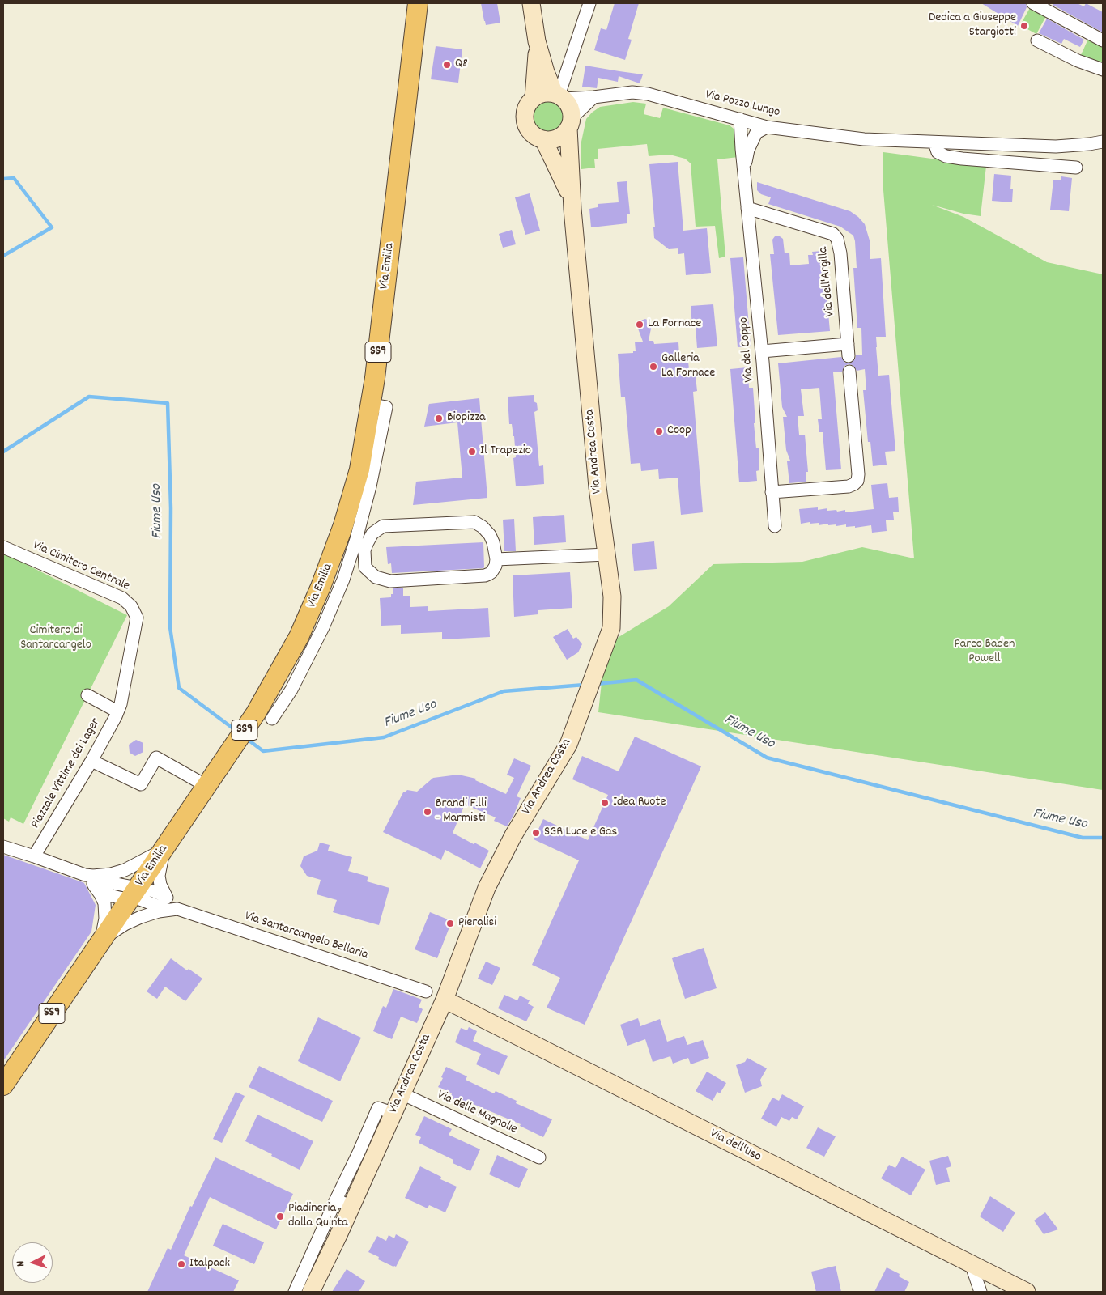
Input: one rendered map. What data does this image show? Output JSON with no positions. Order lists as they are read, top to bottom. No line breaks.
{"streets":{"main road":["Via Emilia","SS9"],"street":["Via Pozzo Lungo","Via dell'Argilla","Via del Coppo","Via Andrea Costa","Via Cimitero Centrale","Piazzale Vittime dei Lager","Via Santarcangelo Bellaria","Via delle Magnolie","Via dell'Uso"]},"crossings":[["Via Pozzo Lungo","Via del Coppo"],["Via Pozzo Lungo","Via Andrea Costa"],["Via Emilia","Via Santarcangelo Bellaria"],["Via dell'Argilla","Via del Coppo"],["Via Andrea Costa","Via delle Magnolie"],["Via Andrea Costa","Via dell'Uso"],["Via Cimitero Centrale","Piazzale Vittime dei Lager"],["Piazzale Vittime dei Lager","Via Santarcangelo Bellaria"]],"water":["Fiume Uso"],"parks":["Cimitero di Santarcangelo","Parco Baden Powell"],"places":["Dedica a Giuseppe Stargiotti","Q8","La Fornace","Galleria La Fornace","Biopizza","Coop","Il Trapezio","Idea Ruote","Brandi F.lli - Marmisti","SGR Luce e Gas","Pieralisi","Piadineria dalla Quinta","Italpack"],"north":"left"}
